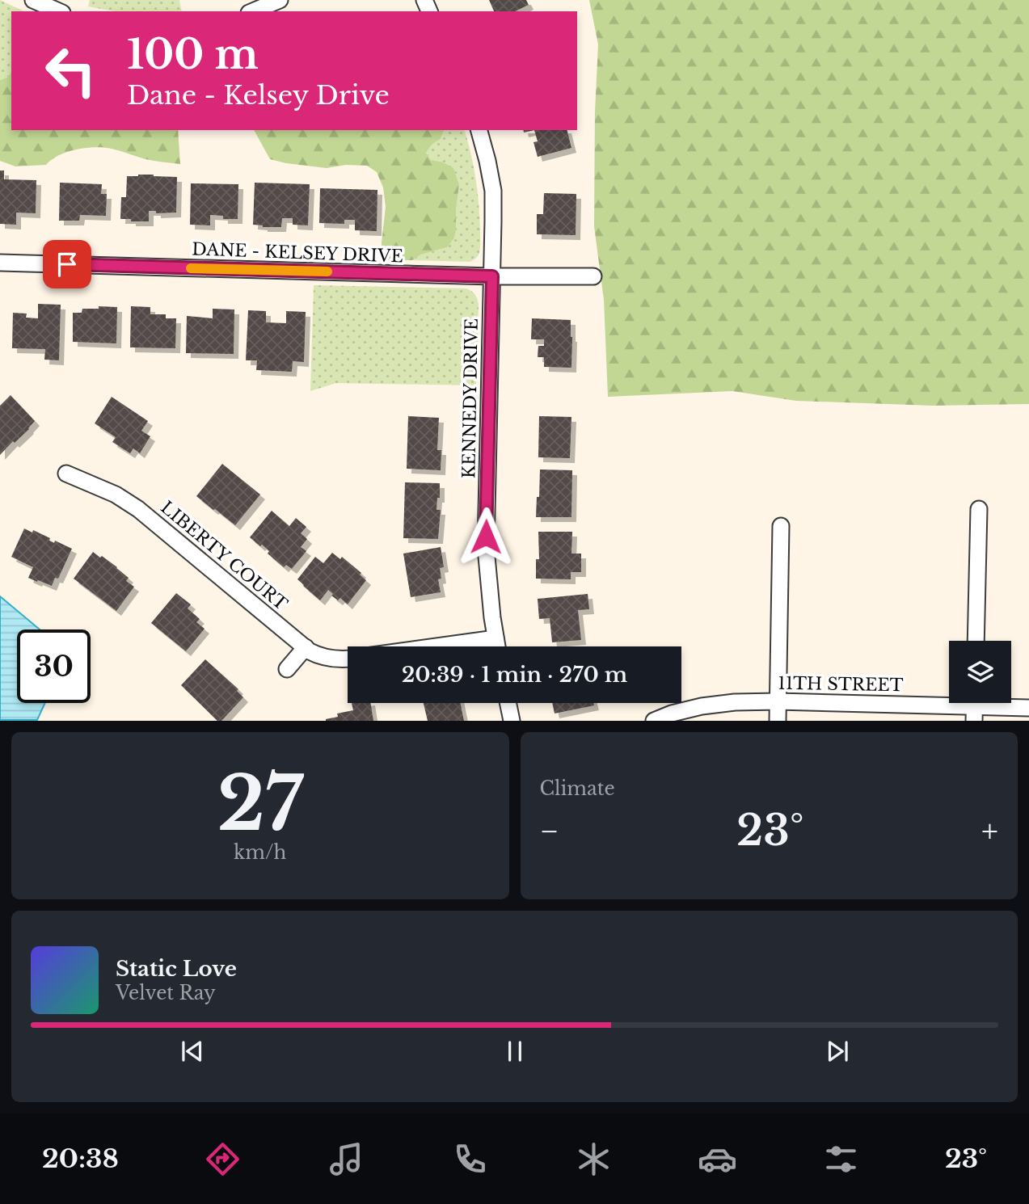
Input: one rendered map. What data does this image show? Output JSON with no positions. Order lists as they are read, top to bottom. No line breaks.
{"streets":{"street":["DANE - KELSEY DRIVE","KENNEDY DRIVE","LIBERTY COURT","11TH STREET"]},"crossings":[["DANE - KELSEY DRIVE","KENNEDY DRIVE"]],"page":{"turn":["100 m","Dane - Kelsey Drive"],"limit":"30","trip":"20:39 · 1 min · 270 m","tile":[["27","km/h"],"Climate"],"heat":["−","23°","+"],"song":["Static Love","Velvet Ray"],"tabs":["20:38","23°"]}}
